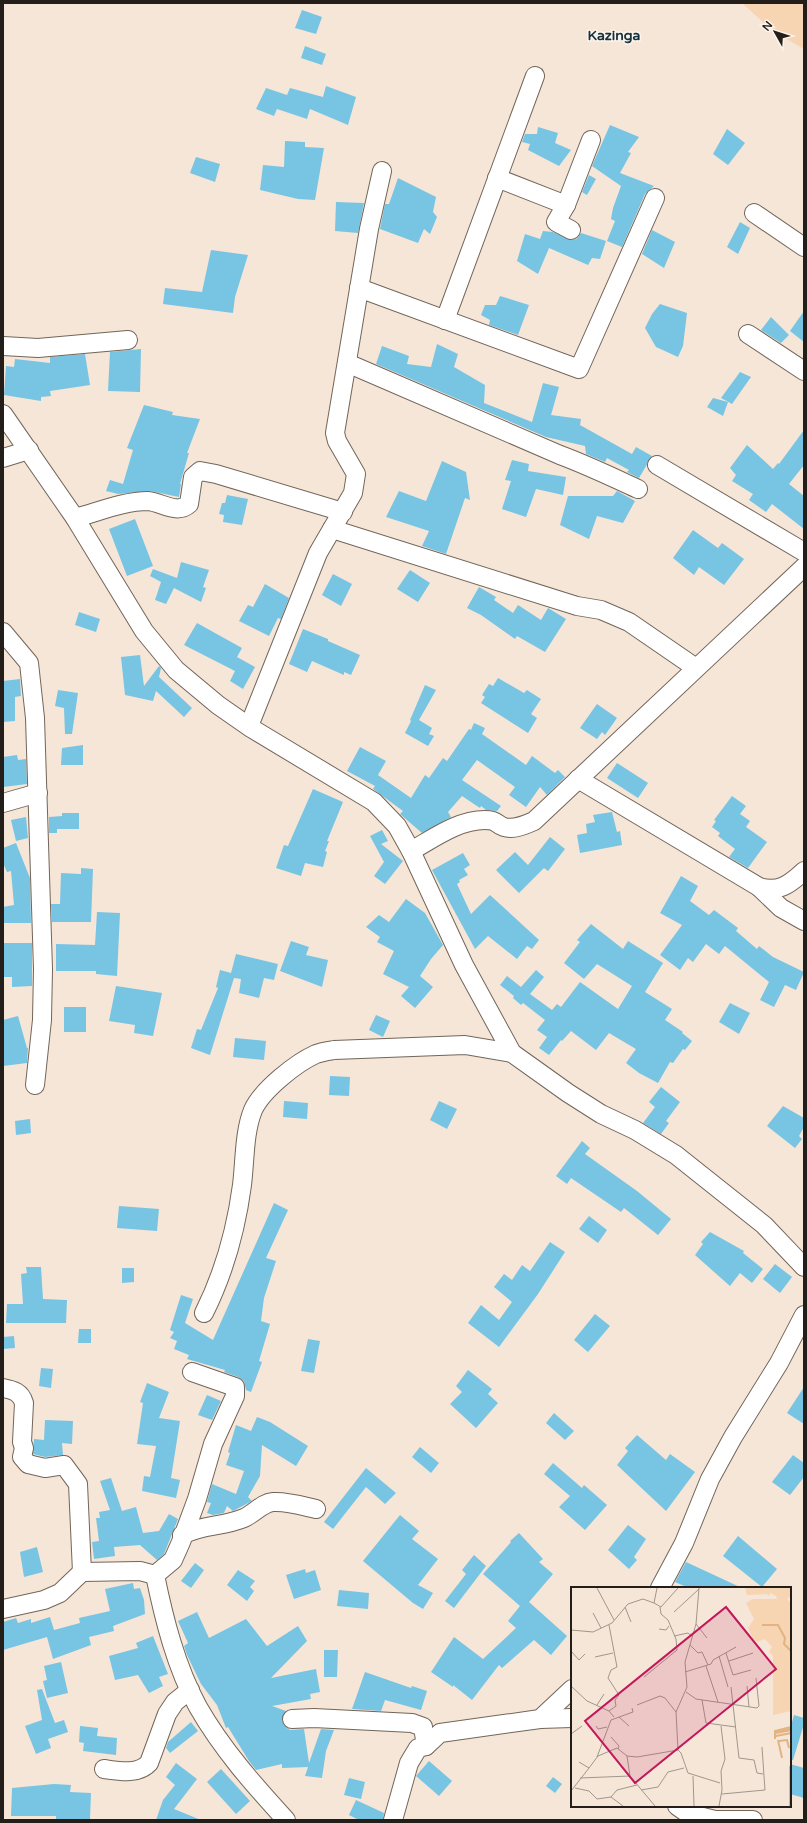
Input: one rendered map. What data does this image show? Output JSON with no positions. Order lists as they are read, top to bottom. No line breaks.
{"districts":["Kazinga"],"north":"top left"}
